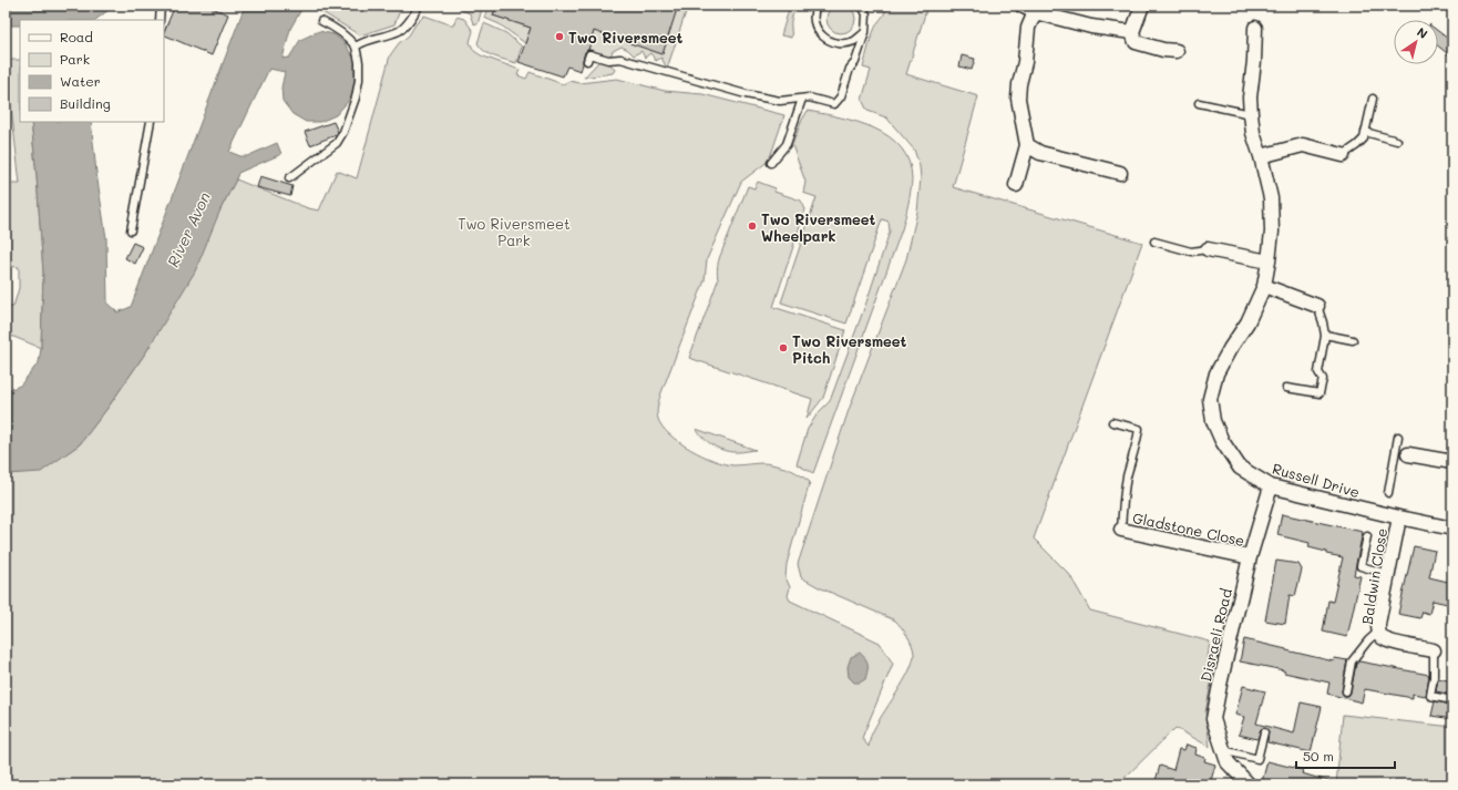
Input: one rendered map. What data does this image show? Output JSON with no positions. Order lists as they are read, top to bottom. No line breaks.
{"streets":{"street":["Russell Drive","Gladstone Close","Baldwin Close","Disraeli Road"]},"crossings":[["Russell Drive","Baldwin Close"],["Russell Drive","Disraeli Road"],["Gladstone Close","Disraeli Road"]],"water":["River Avon"],"parks":["Two Riversmeet Park"],"places":["Two Riversmeet","Two Riversmeet Wheelpark","Two Riversmeet Pitch"],"legend":["Road","Park","Water","Building"],"scale_bar":"50 m","north":"top right"}
